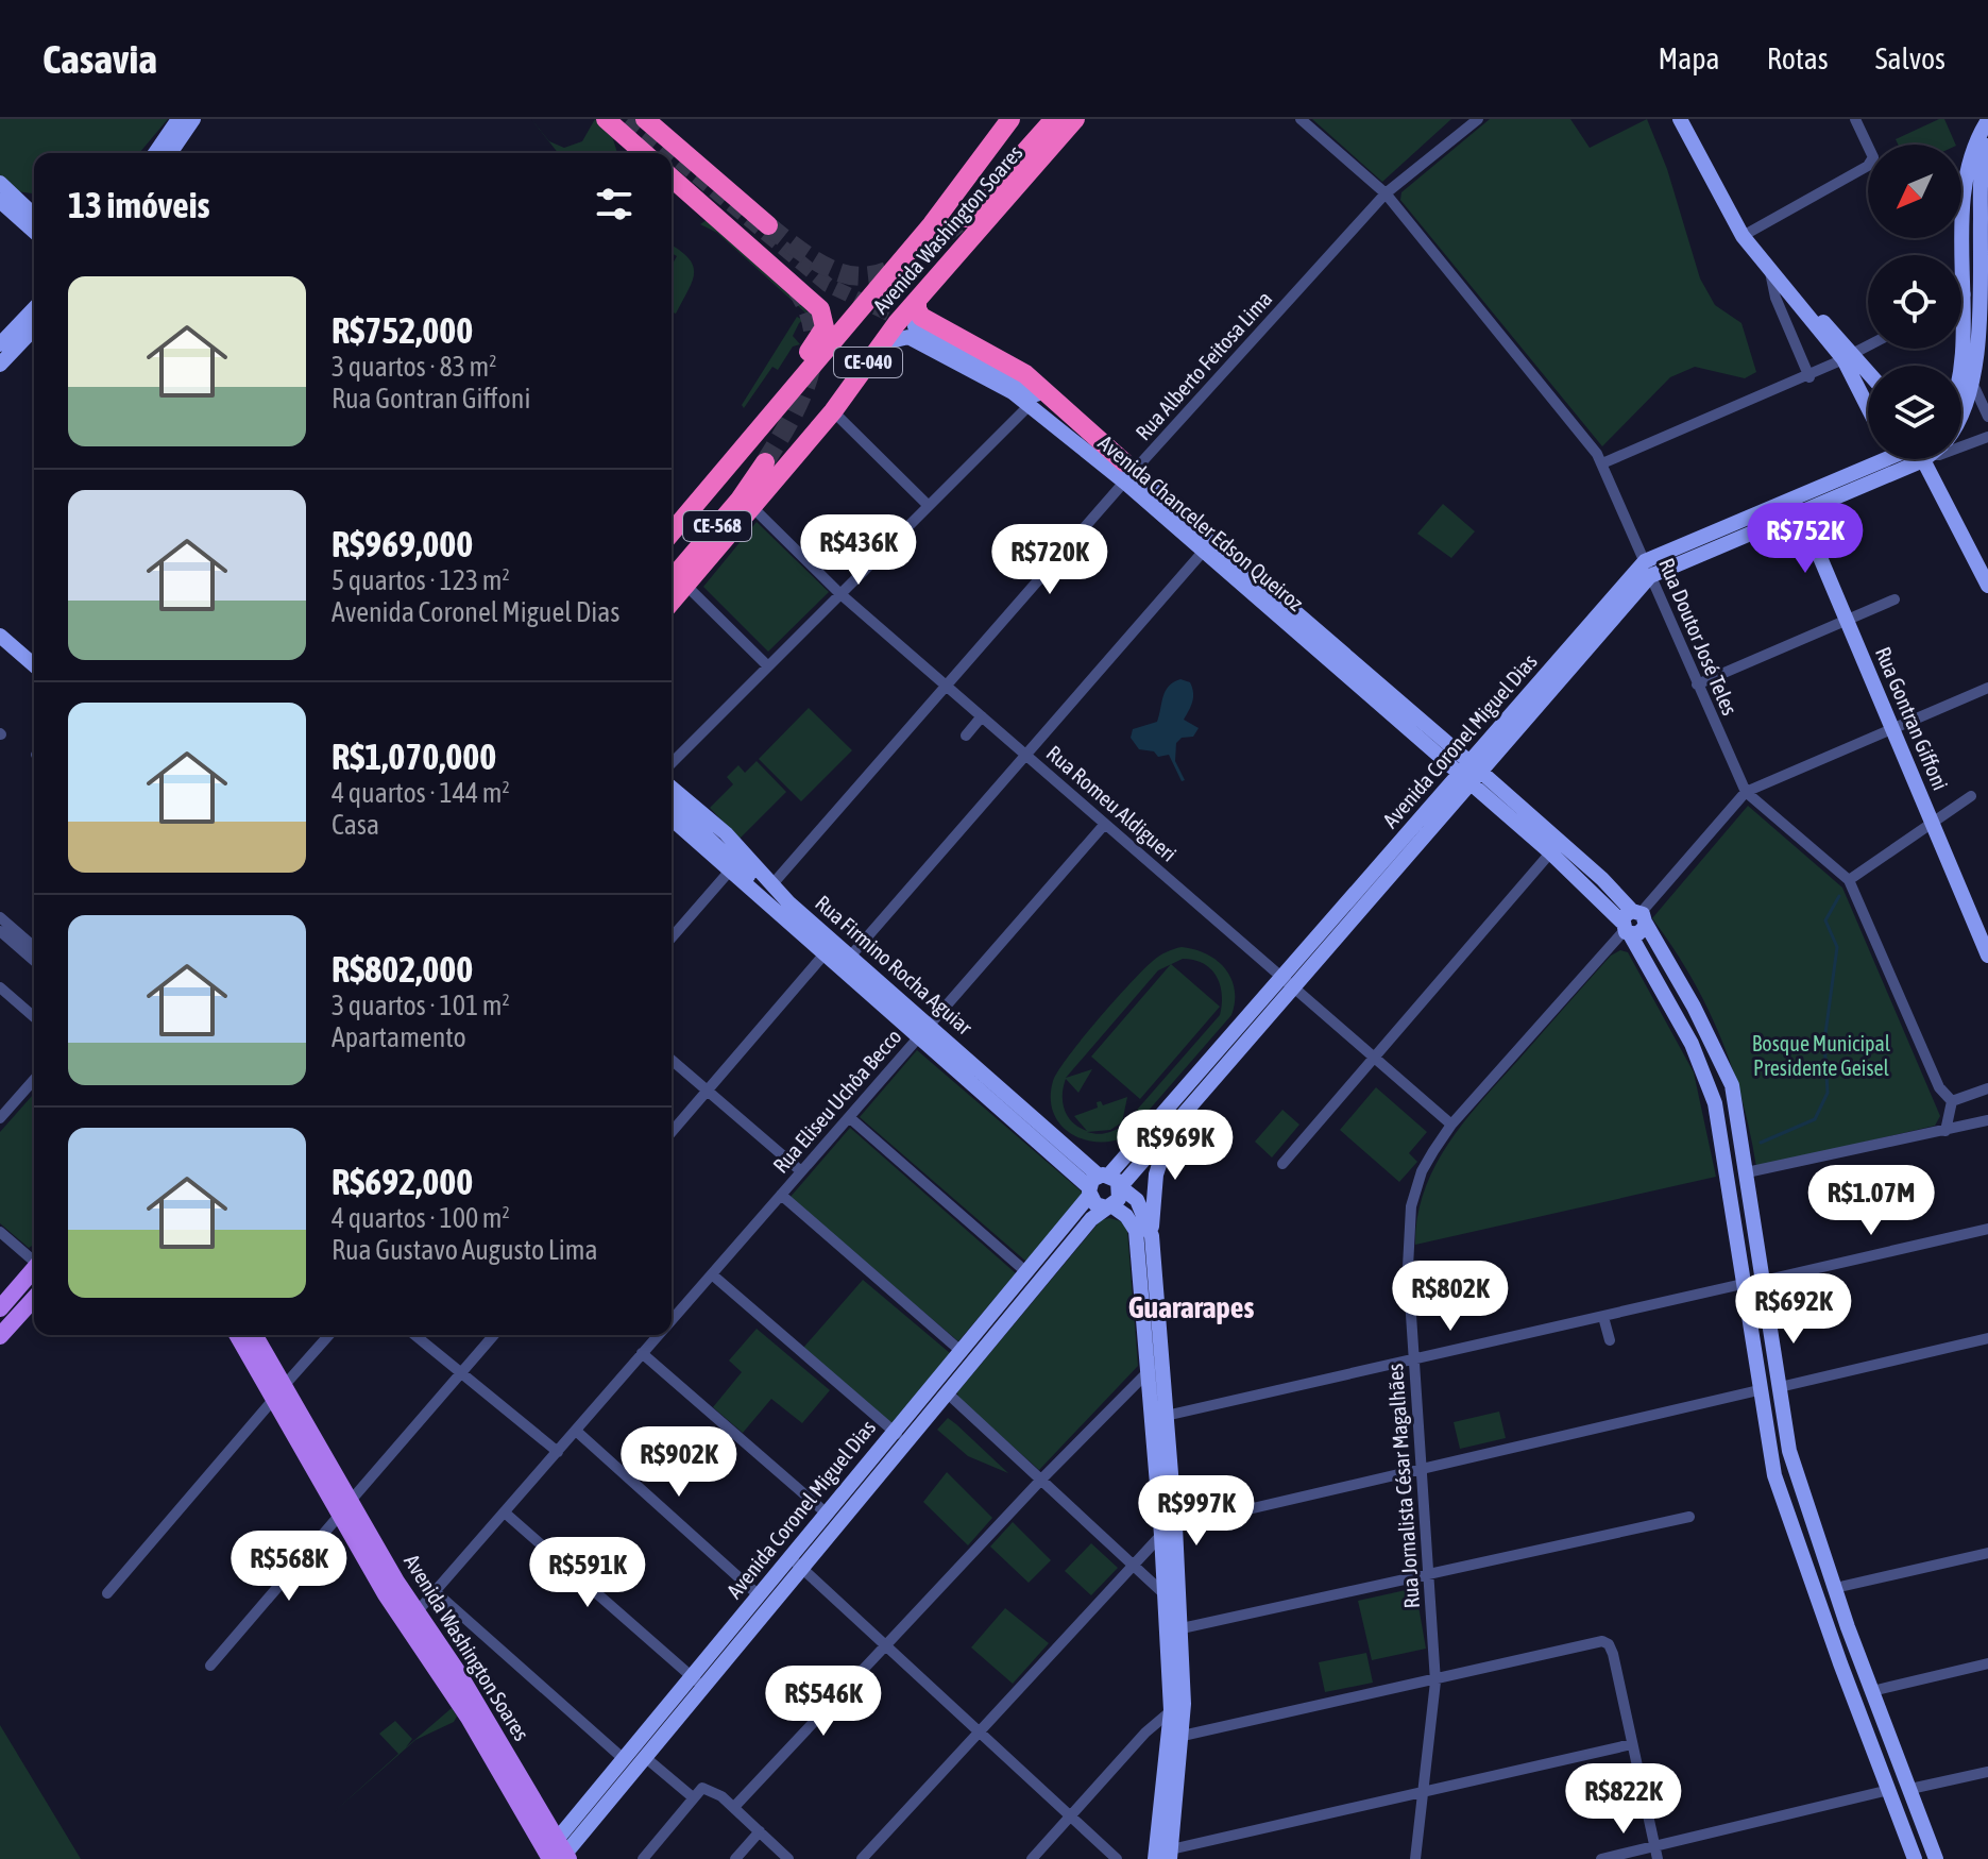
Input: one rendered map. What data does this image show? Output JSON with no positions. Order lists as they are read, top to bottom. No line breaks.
{"streets":{"highway":["Avenida Washington Soares","CE-040","CE-568"],"main road":["Avenida Chanceler Edson Queiroz","Rua Gontran Giffoni","Avenida Coronel Miguel Dias","Rua Firmino Rocha Aguiar"],"street":["Rua Alberto Feitosa Lima","Rua Doutor José Teles","Rua Romeu Aldigueri","Rua Eliseu Uchôa Becco","Rua Jornalista César Magalhães"]},"crossings":[["Avenida Washington Soares","Avenida Chanceler Edson Queiroz"],["Avenida Washington Soares","Avenida Coronel Miguel Dias"],["Avenida Washington Soares","Rua Romeu Aldigueri"],["Avenida Washington Soares","Rua Eliseu Uchôa Becco"],["Rua Alberto Feitosa Lima","Avenida Chanceler Edson Queiroz"],["Rua Alberto Feitosa Lima","Rua Doutor José Teles"],["Rua Alberto Feitosa Lima","Rua Romeu Aldigueri"],["Rua Alberto Feitosa Lima","Rua Firmino Rocha Aguiar"],["Avenida Chanceler Edson Queiroz","Avenida Coronel Miguel Dias"],["Avenida Chanceler Edson Queiroz","Rua Jornalista César Magalhães"],["Rua Doutor José Teles","Avenida Coronel Miguel Dias"],["Rua Doutor José Teles","Rua Jornalista César Magalhães"],["Rua Gontran Giffoni","Avenida Coronel Miguel Dias"],["Rua Gontran Giffoni","Rua Jornalista César Magalhães"],["Avenida Coronel Miguel Dias","Rua Romeu Aldigueri"],["Avenida Coronel Miguel Dias","Rua Firmino Rocha Aguiar"],["Rua Romeu Aldigueri","Rua Eliseu Uchôa Becco"],["Rua Romeu Aldigueri","Rua Jornalista César Magalhães"],["Rua Firmino Rocha Aguiar","Rua Eliseu Uchôa Becco"]],"districts":["Guararapes"],"parks":["Bosque Municipal Presidente Geisel"],"north":"bottom left","page":{"header":"Casavia","nav":["Mapa","Rotas","Salvos"],"heading":"13 imóveis","list":[{"name":"R$752,000","note":"3 quartos · 83 m² · Rua Gontran Giffoni"},{"name":"R$969,000","note":"5 quartos · 123 m² · Avenida Coronel Miguel Dias"},{"name":"R$1,070,000","note":"4 quartos · 144 m² · Casa"},{"name":"R$802,000","note":"3 quartos · 101 m² · Apartamento"},{"name":"R$692,000","note":"4 quartos · 100 m² · Rua Gustavo Augusto Lima"}],"price":["R$752K","R$436K","R$720K","R$969K","R$1.07M","R$802K","R$692K","R$902K","R$997K","R$568K","R$591K","R$546K","R$822K"]}}
